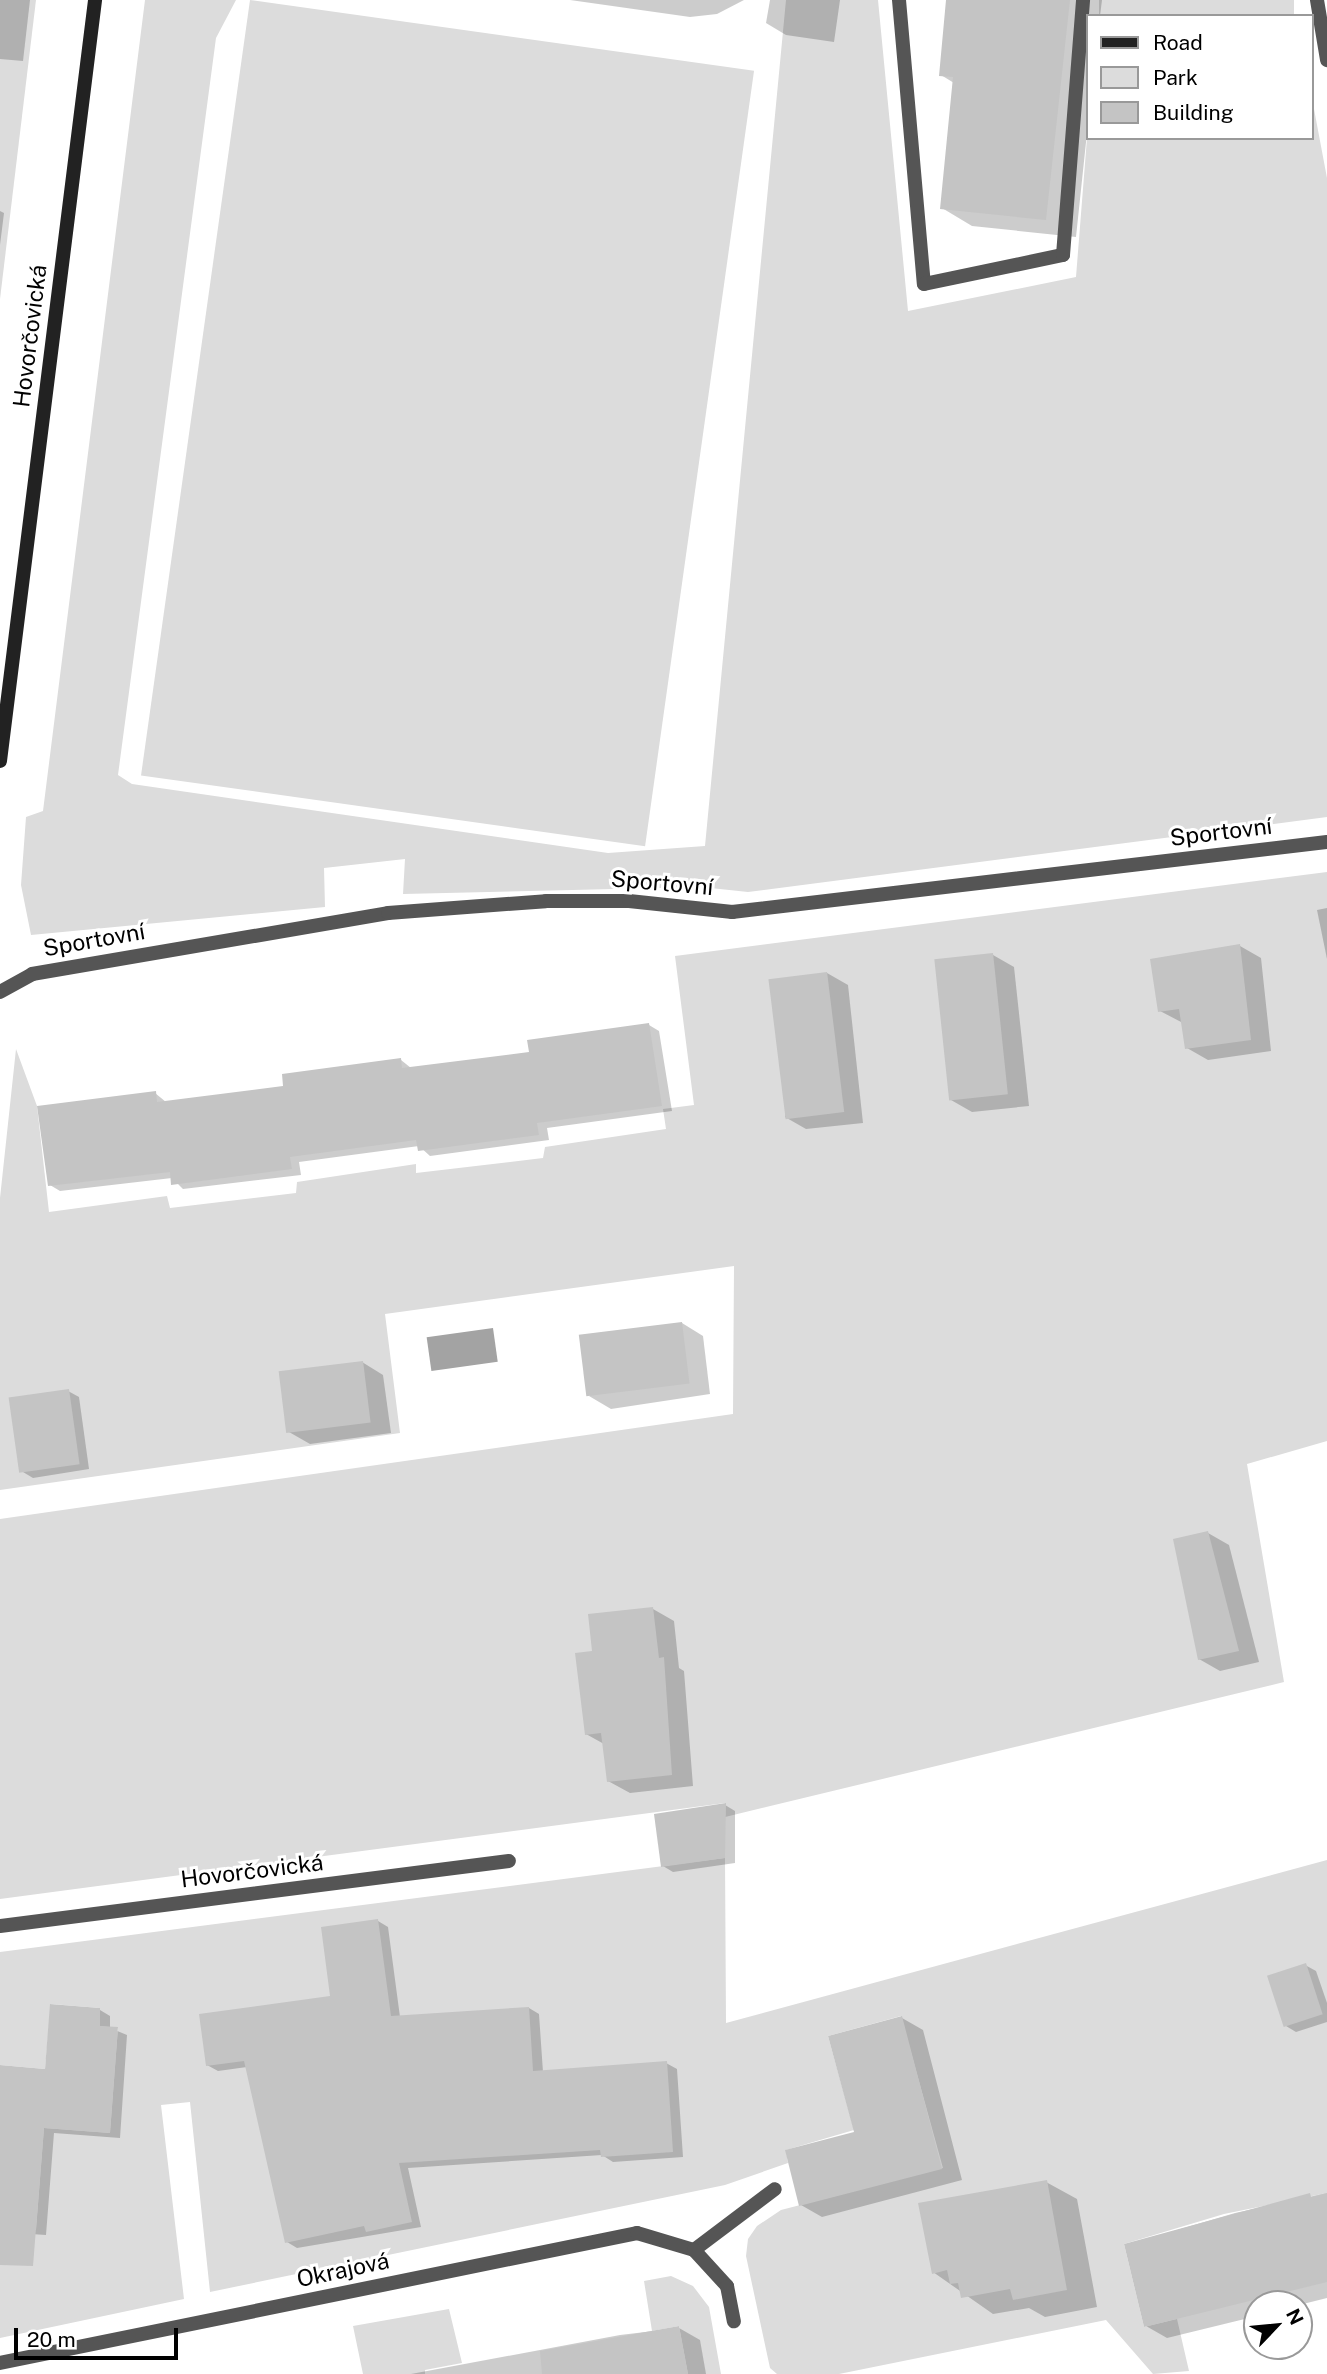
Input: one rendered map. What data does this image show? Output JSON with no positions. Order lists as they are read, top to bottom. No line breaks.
{"streets":{"street":["Hovorčovická","Sportovní","Okrajová"]},"legend":["Road","Park","Building"],"scale_bar":"20 m","north":"top right"}
